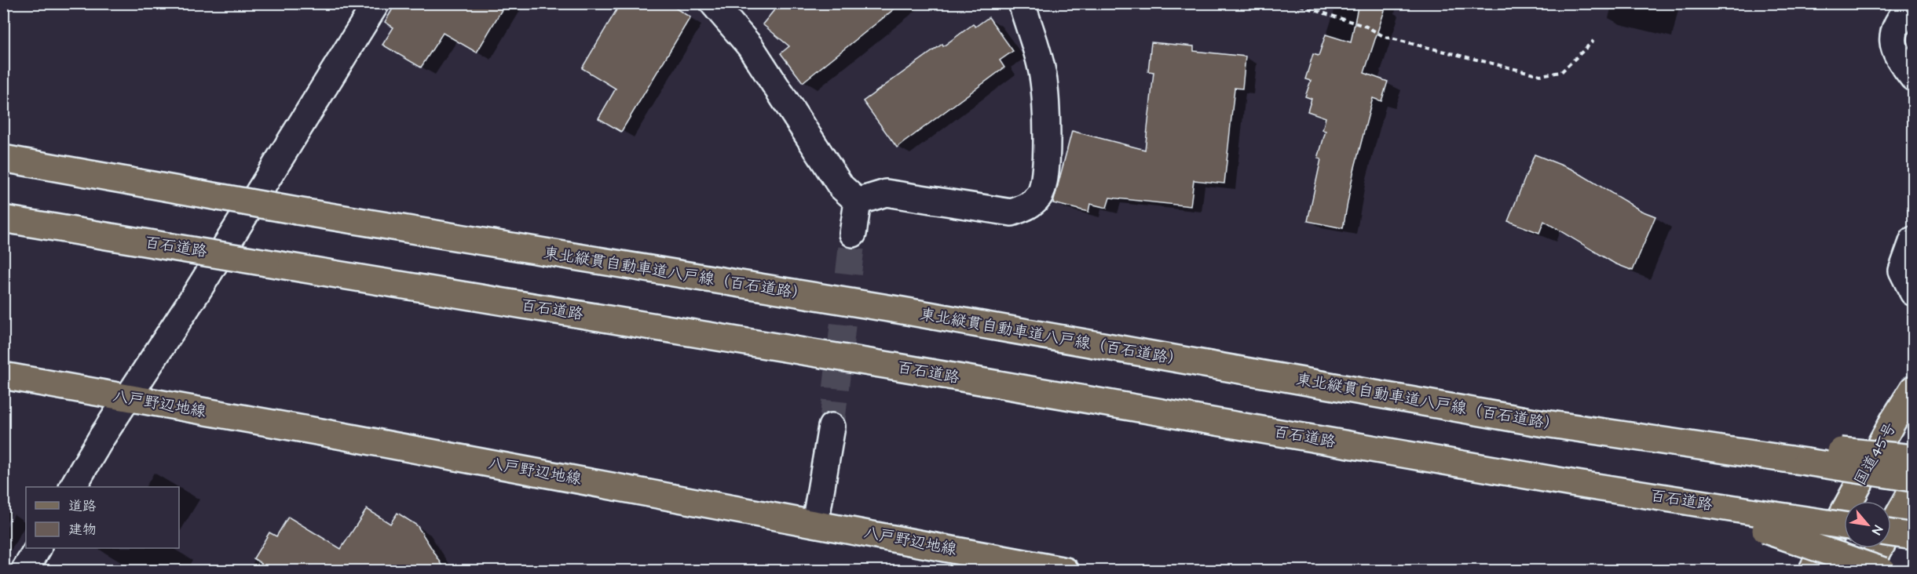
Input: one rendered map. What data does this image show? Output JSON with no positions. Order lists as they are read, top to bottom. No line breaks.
{"streets":{"main road":["百石道路","東北縦貫自動車道八戸線（百石道路）","八戸野辺地線","国道45号"]},"legend":["道路","建物"],"north":"bottom right"}
